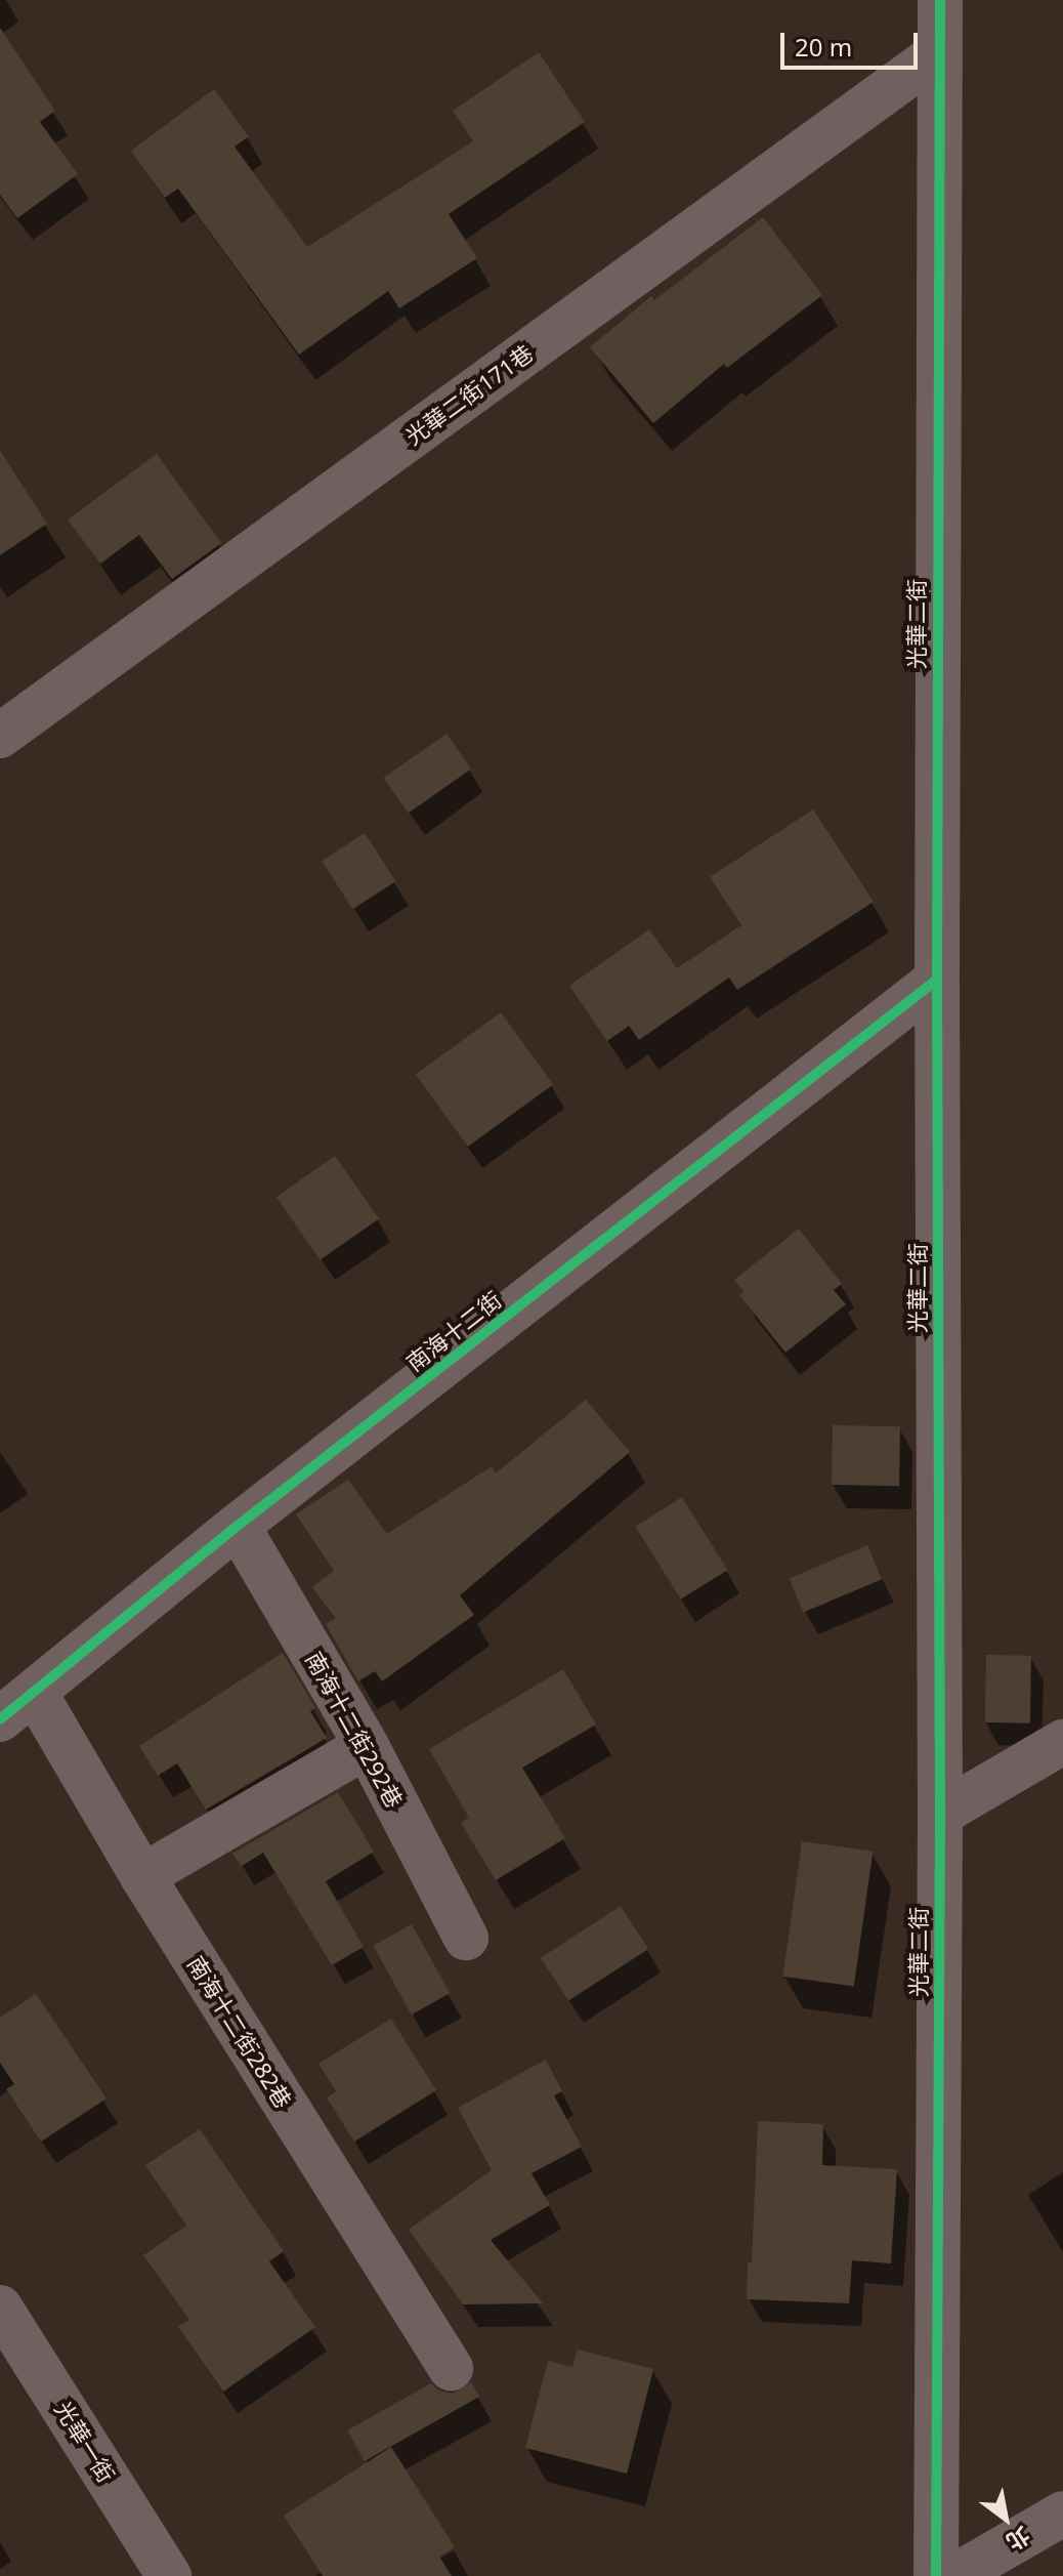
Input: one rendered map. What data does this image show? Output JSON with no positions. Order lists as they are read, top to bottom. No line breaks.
{"streets":{"street":["光華二街171巷","光華二街","南海十二街","南海十二街292巷","南海十二街282巷","光華一街"]},"crossings":[["光華二街171巷","光華二街"],["光華二街","南海十二街"],["南海十二街","南海十二街292巷"],["南海十二街","南海十二街282巷"]],"scale_bar":"20 m","north":"bottom right"}
